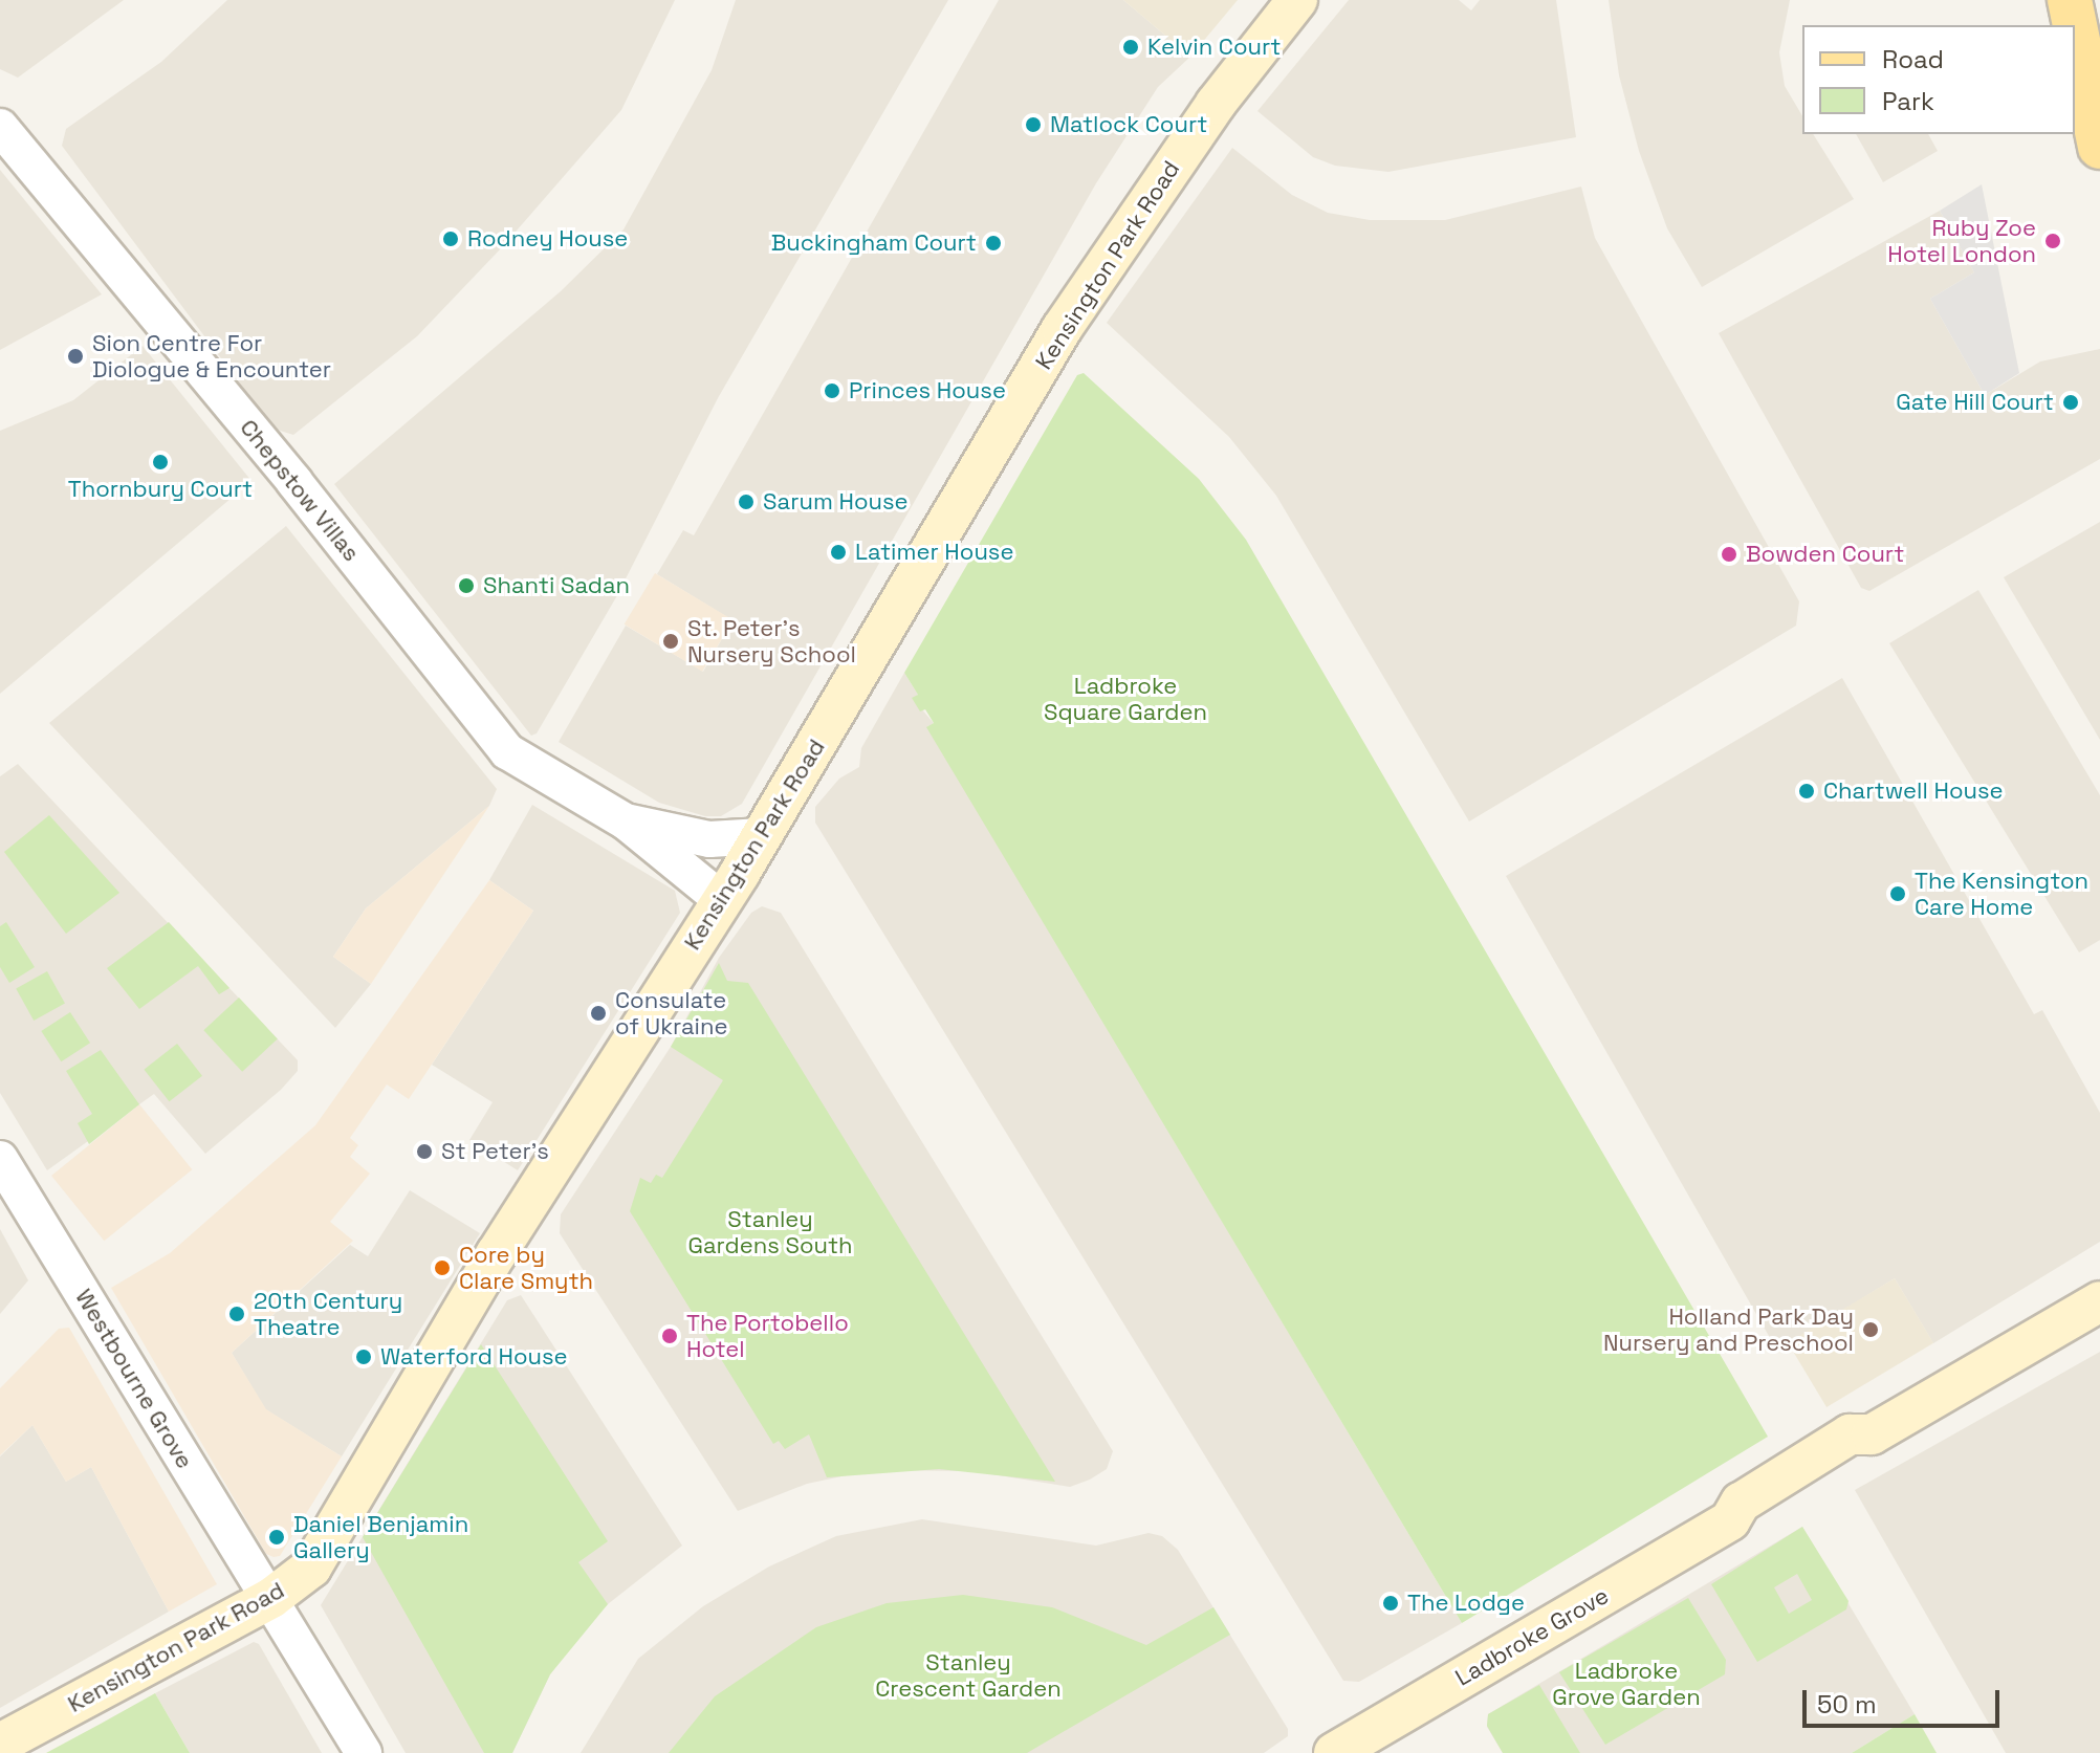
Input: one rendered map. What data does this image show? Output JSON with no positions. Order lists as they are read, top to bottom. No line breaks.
{"streets":{"main road":["Kensington Park Road","Ladbroke Grove"],"street":["Chepstow Villas","Westbourne Grove"]},"crossings":[["Kensington Park Road","Chepstow Villas"],["Kensington Park Road","Westbourne Grove"]],"parks":["Ladbroke Square Garden","Stanley Gardens South","Stanley Crescent Garden","Ladbroke Grove Garden"],"places":["Kelvin Court","Matlock Court","Rodney House","Ruby Zoe Hotel London","Buckingham Court","Sion Centre For Diologue & Encounter","Princes House","Gate Hill Court","Thornbury Court","Sarum House","Latimer House","Bowden Court","Shanti Sadan","St. Peter's Nursery School","Chartwell House","The Kensington Care Home","Consulate of Ukraine","St Peter's","Core by Clare Smyth","20th Century Theatre","Holland Park Day Nursery and Preschool","The Portobello Hotel","Waterford House","Daniel Benjamin Gallery","The Lodge"],"legend":["Road","Park"],"scale_bar":"50 m"}
